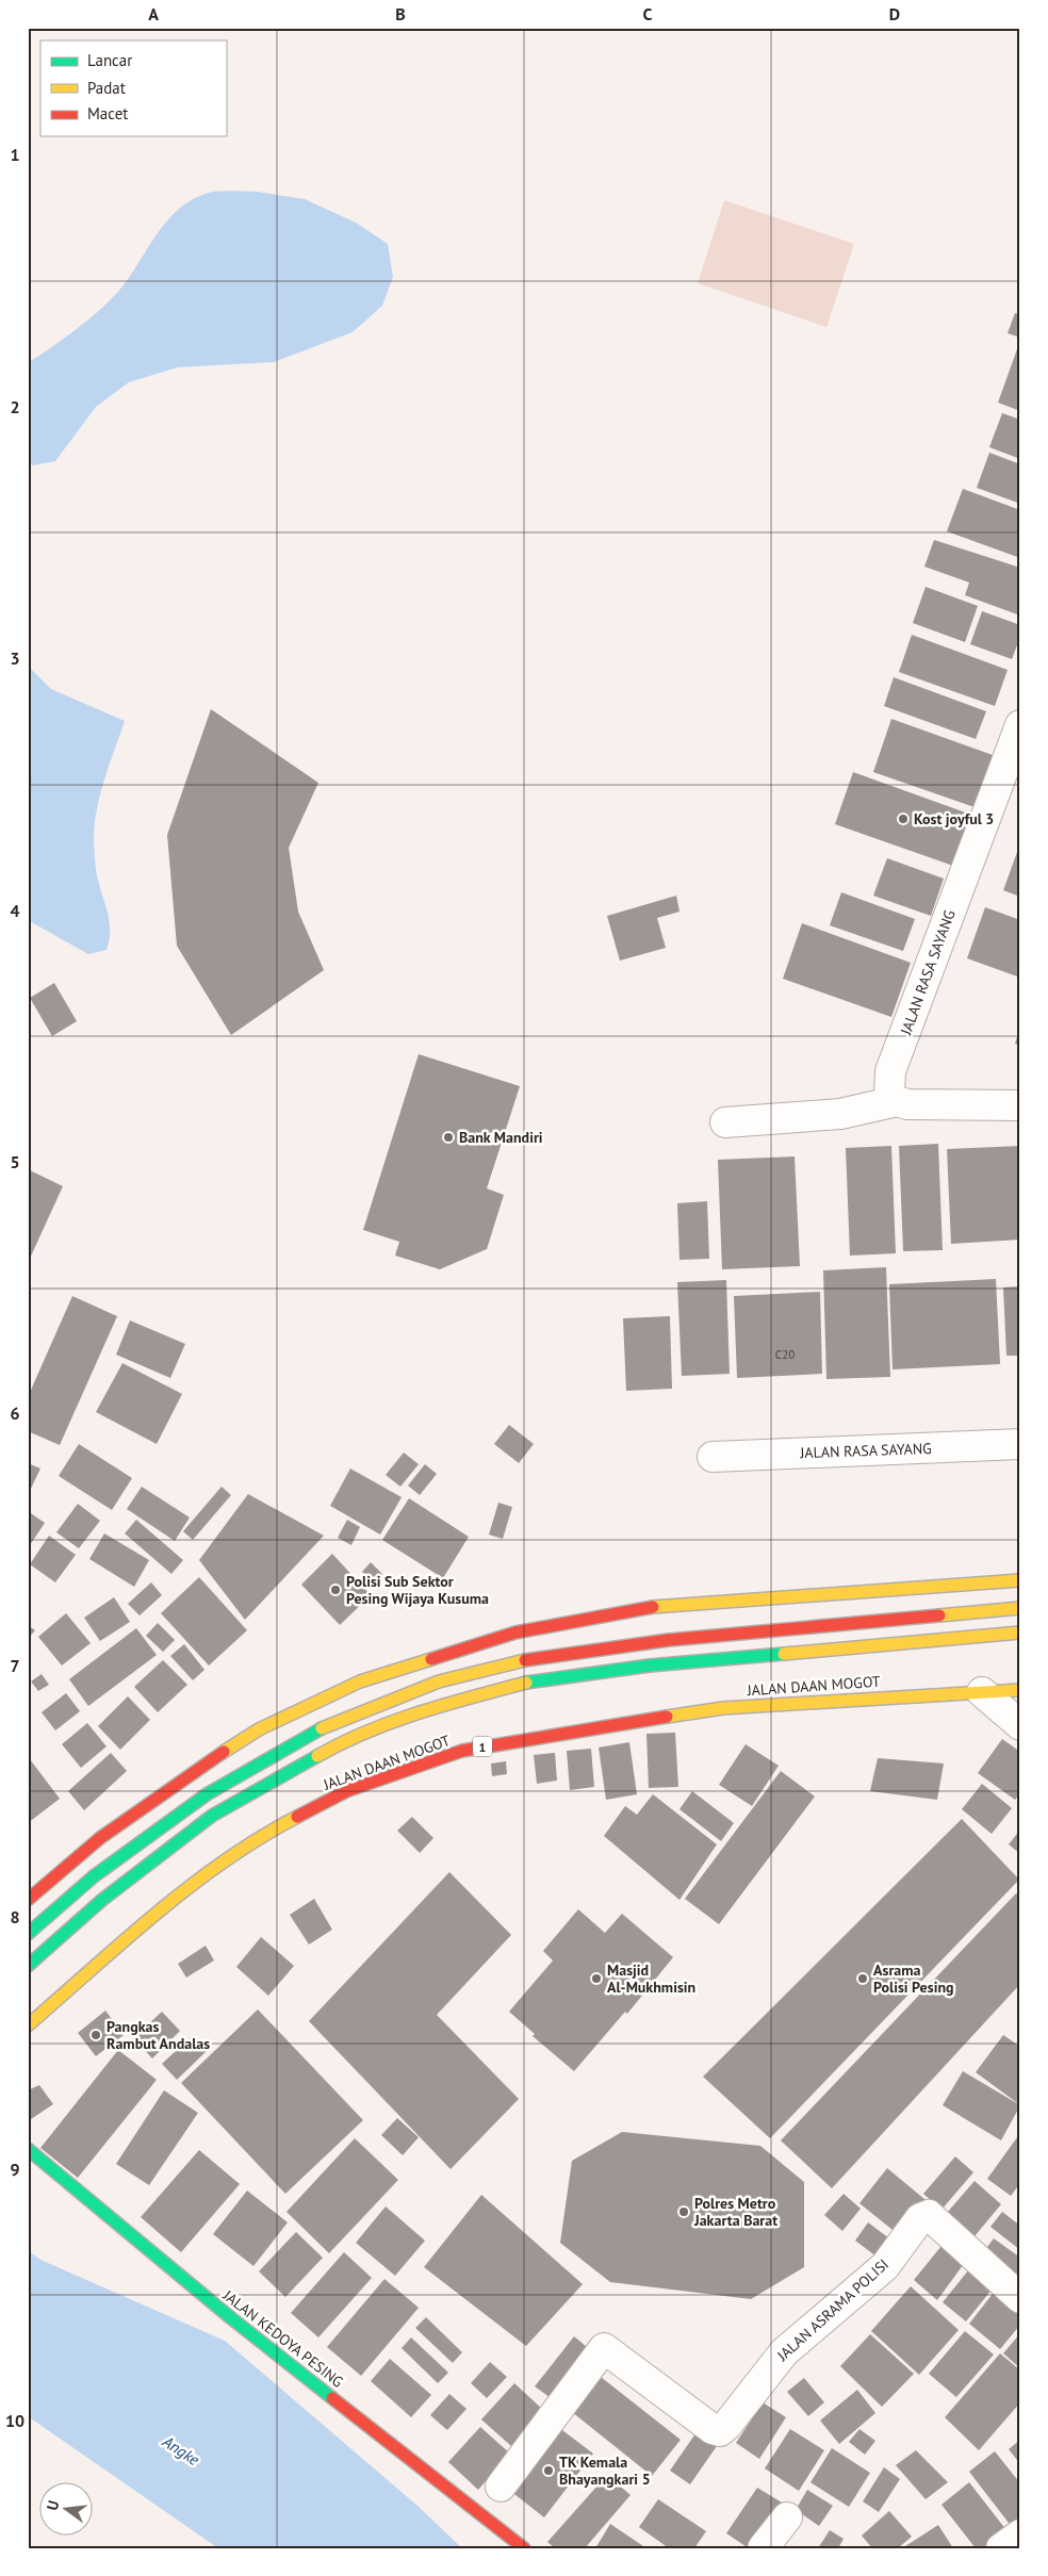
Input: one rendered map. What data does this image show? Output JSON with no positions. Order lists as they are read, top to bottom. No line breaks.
{"streets":{"main road":["JALAN DAAN MOGOT","1","JALAN KEDOYA PESING"],"street":["JALAN RASA SAYANG","JALAN ASRAMA POLISI"]},"water":["Angke"],"places":["Kost joyful 3","Bank Mandiri","Polisi Sub Sektor Pesing Wijaya Kusuma","Masjid Al-Mukhmisin","Asrama Polisi Pesing","Pangkas Rambut Andalas","Polres Metro Jakarta Barat","TK Kemala Bhayangkari 5"],"house_numbers":["C20"],"legend":["Lancar","Padat","Macet"],"north":"left","grid":{"columns":["A","B","C","D"],"rows":["1","2","3","4","5","6","7","8","9","10"]}}
